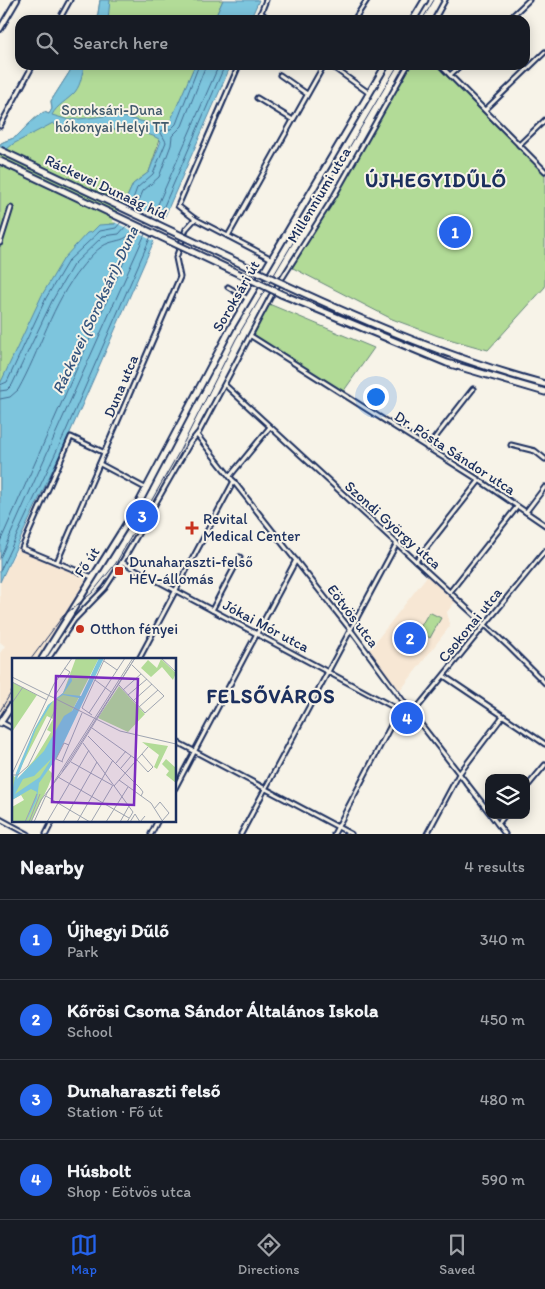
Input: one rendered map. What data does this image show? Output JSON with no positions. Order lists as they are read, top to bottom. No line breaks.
{"streets":{"main road":["Ráckevei Dunaág híd","Soroksári út","Fő út"],"street":["Millenniumi utca","Duna utca","Dr. Pósta Sándor utca","Szondi György utca","Eötvös utca","Csokonai utca","Jókai Mór utca"]},"crossings":[["Millenniumi utca","Dr. Pósta Sándor utca"],["Millenniumi utca","Szondi György utca"],["Millenniumi utca","Fő út"],["Soroksári út","Fő út"],["Szondi György utca","Fő út"],["Szondi György utca","Csokonai utca"],["Fő út","Eötvös utca"],["Fő út","Jókai Mór utca"],["Eötvös utca","Csokonai utca"]],"districts":["ÚJHEGYIDŰLŐ","FELSŐVÁROS"],"water":["Ráckevei (Soroksári)-Duna"],"parks":["Soroksári-Duna hókonyai Helyi TT"],"places":{"health":["Revital Medical Center"],"transit":["Dunaharaszti-felső HÉV-állomás"],"other":["Otthon fényei"]},"page":{"search":"Search here","pins":["1","3","2","4"],"heading":["Nearby","4 results"],"list":[{"mark":"1","name":"Újhegyi Dűlő","note":"Park","value":"340 m"},{"mark":"2","name":"Kőrösi Csoma Sándor Általános Iskola","note":"School","value":"450 m"},{"mark":"3","name":"Dunaharaszti felső","note":"Station · Fő út","value":"480 m"},{"mark":"4","name":"Húsbolt","note":"Shop · Eötvös utca","value":"590 m"}],"nav":["Map","Directions","Saved"]}}
